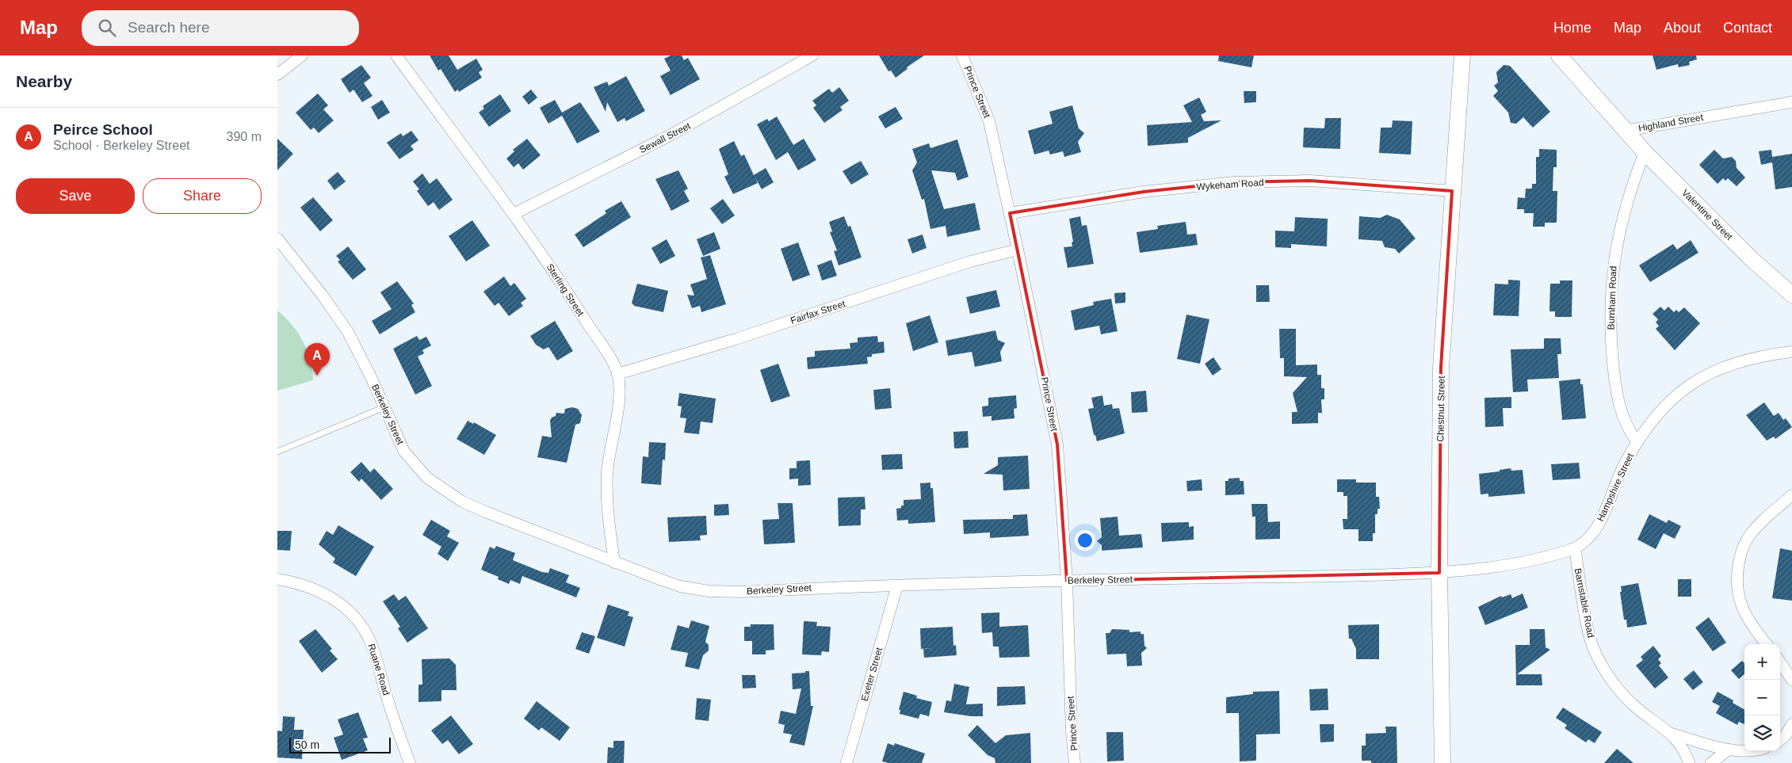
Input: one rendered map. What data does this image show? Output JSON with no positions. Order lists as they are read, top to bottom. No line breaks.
{"streets":{"main road":["Highland Street","Valentine Street","Chestnut Street"],"street":["Prince Street","Sewall Street","Wykeham Road","Sterling Street","Burnham Road","Fairfax Street","Berkeley Street","Hampshire Street","Barnstable Road","Ruane Road","Exeter Street"]},"crossings":[["Prince Street","Wykeham Road"],["Prince Street","Fairfax Street"],["Prince Street","Berkeley Street"],["Highland Street","Valentine Street"],["Sewall Street","Sterling Street"],["Wykeham Road","Chestnut Street"],["Valentine Street","Burnham Road"],["Sterling Street","Fairfax Street"],["Sterling Street","Berkeley Street"],["Burnham Road","Hampshire Street"],["Chestnut Street","Berkeley Street"],["Chestnut Street","Hampshire Street"],["Berkeley Street","Hampshire Street"],["Berkeley Street","Exeter Street"],["Hampshire Street","Barnstable Road"]],"scale_bar":"50 m","page":{"header":"Map","search":"Search here","nav":["Home","Map","About","Contact"],"heading":"Nearby","list":[{"mark":"A","name":"Peirce School","note":"School · Berkeley Street","value":"390 m"}],"buttons":["Save","Share"],"pins":"A","map_buttons":["+","−"],"scale":"50 m"}}
